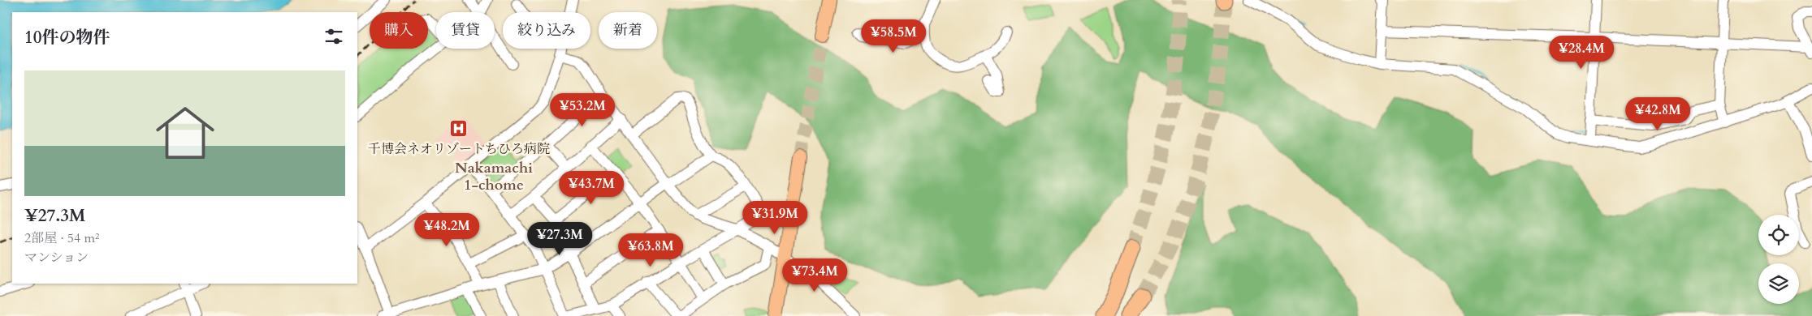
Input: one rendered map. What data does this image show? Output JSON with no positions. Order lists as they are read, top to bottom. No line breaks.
{"districts":["Nakamachi 1-chome"],"places":{"hospital":["千博会ネオリゾートちひろ病院"]},"page":{"chip":["購入","賃貸","絞り込み","新着"],"heading":"10件の物件","price":["¥58.5M","¥28.4M","¥53.2M","¥42.8M","¥43.7M","¥31.9M","¥48.2M","¥27.3M","¥63.8M","¥73.4M"],"list":[{"name":"¥27.3M","note":"2部屋 · 54 m² · マンション"}]}}
